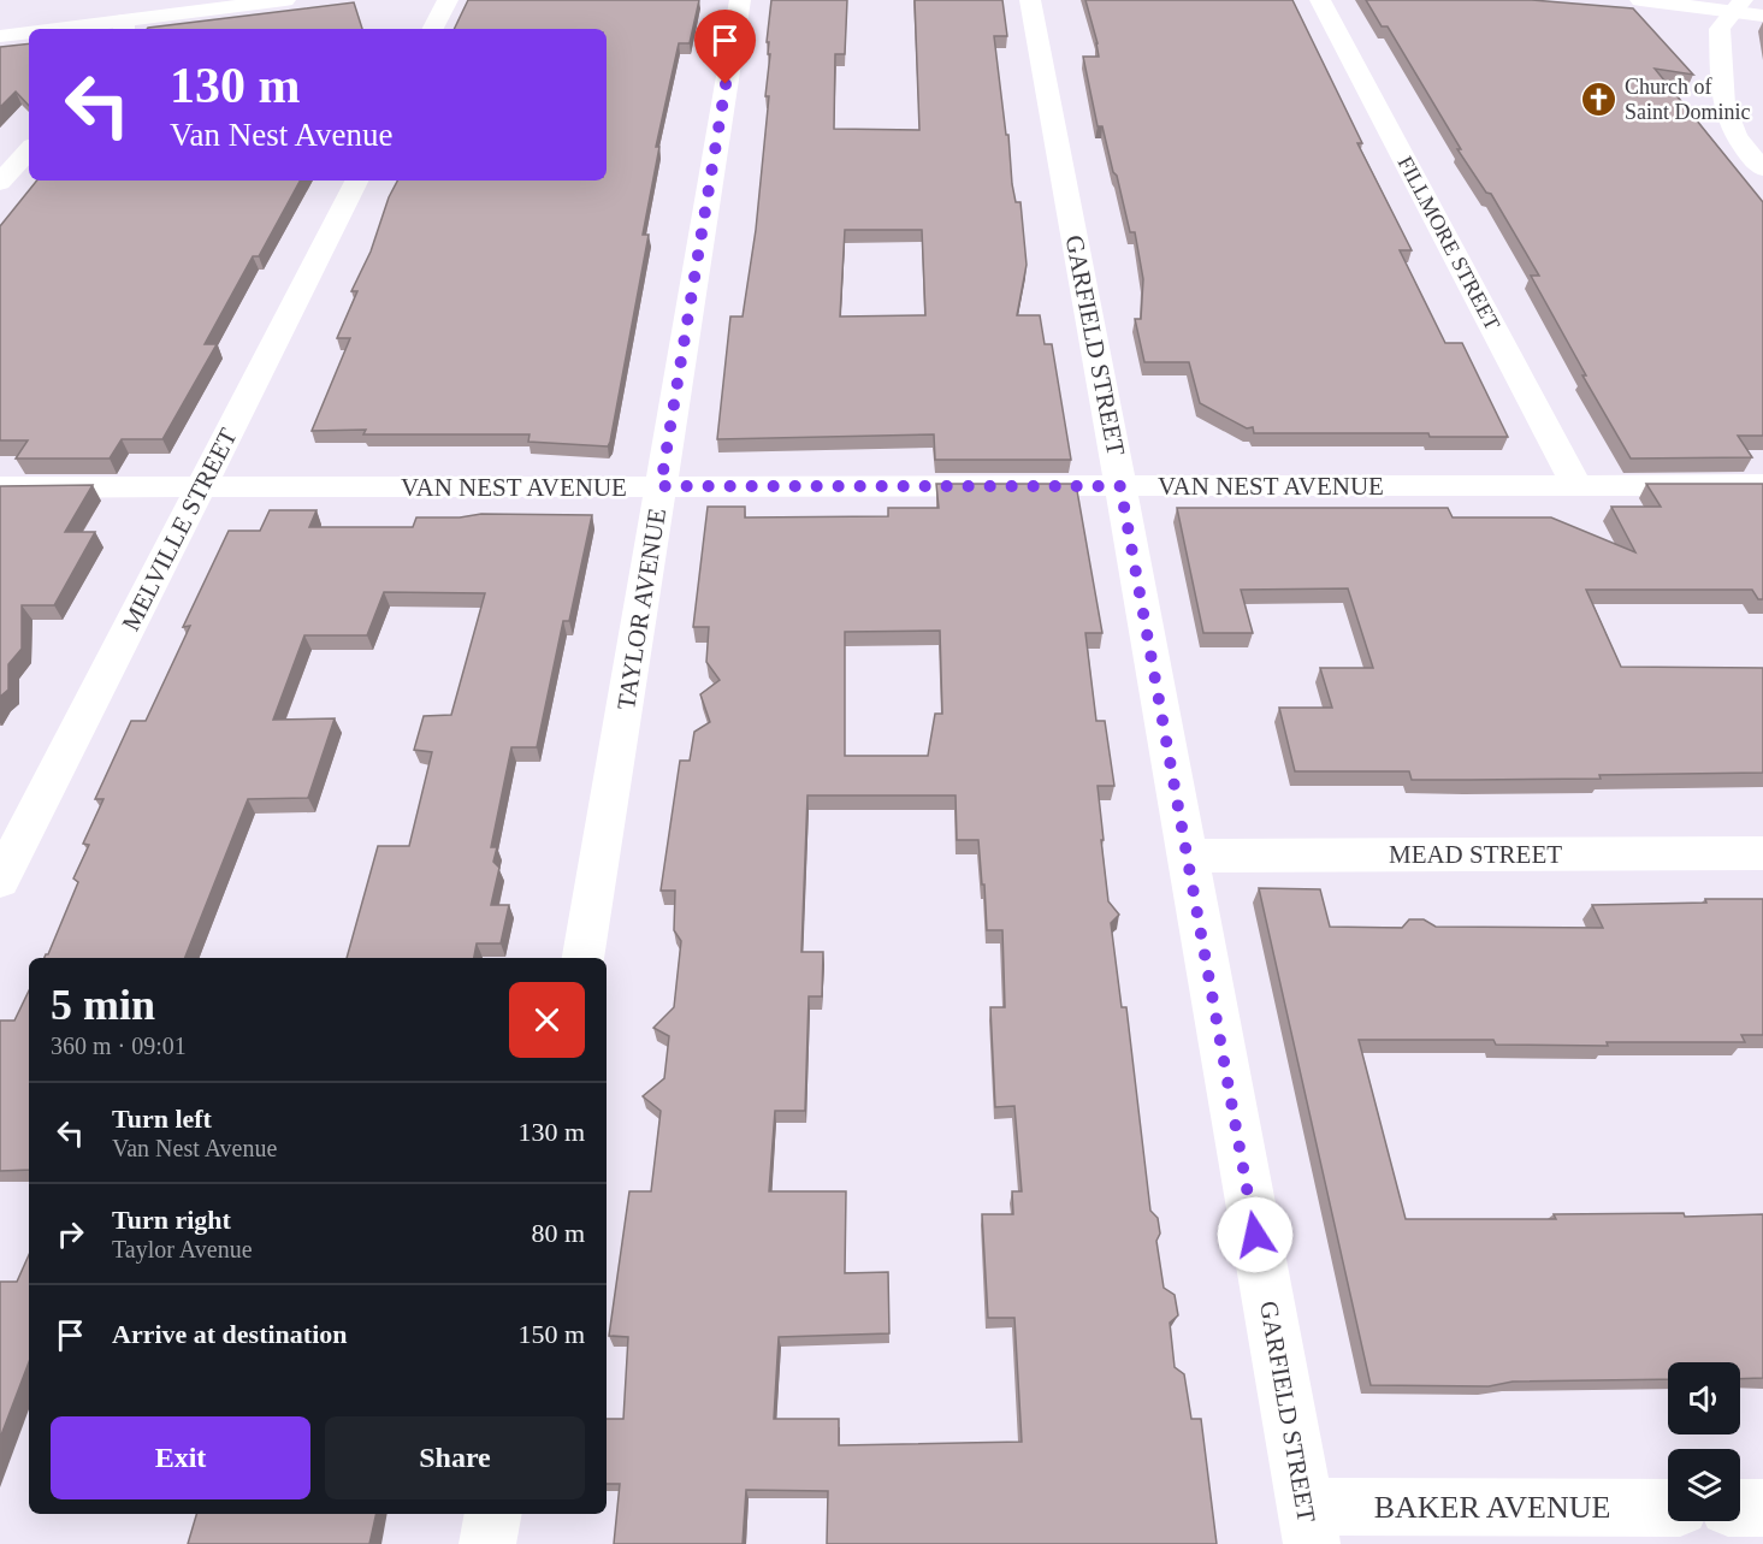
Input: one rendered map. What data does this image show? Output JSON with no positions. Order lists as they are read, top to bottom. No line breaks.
{"streets":{"street":["FILLMORE STREET","GARFIELD STREET","VAN NEST AVENUE","MELVILLE STREET","TAYLOR AVENUE","MEAD STREET","BAKER AVENUE"]},"crossings":[["FILLMORE STREET","VAN NEST AVENUE"],["GARFIELD STREET","VAN NEST AVENUE"],["GARFIELD STREET","MEAD STREET"],["GARFIELD STREET","BAKER AVENUE"],["VAN NEST AVENUE","MELVILLE STREET"],["VAN NEST AVENUE","TAYLOR AVENUE"]],"places":{"church":["Church of Saint Dominic"]},"page":{"turn":["130 m","Van Nest Avenue"],"heading":["5 min","360 m · 09:01"],"list":[{"name":"Turn left","note":"Van Nest Avenue","value":"130 m"},{"name":"Turn right","note":"Taylor Avenue","value":"80 m"},{"name":"Arrive at destination","value":"150 m"}],"buttons":["Exit","Share"]}}
